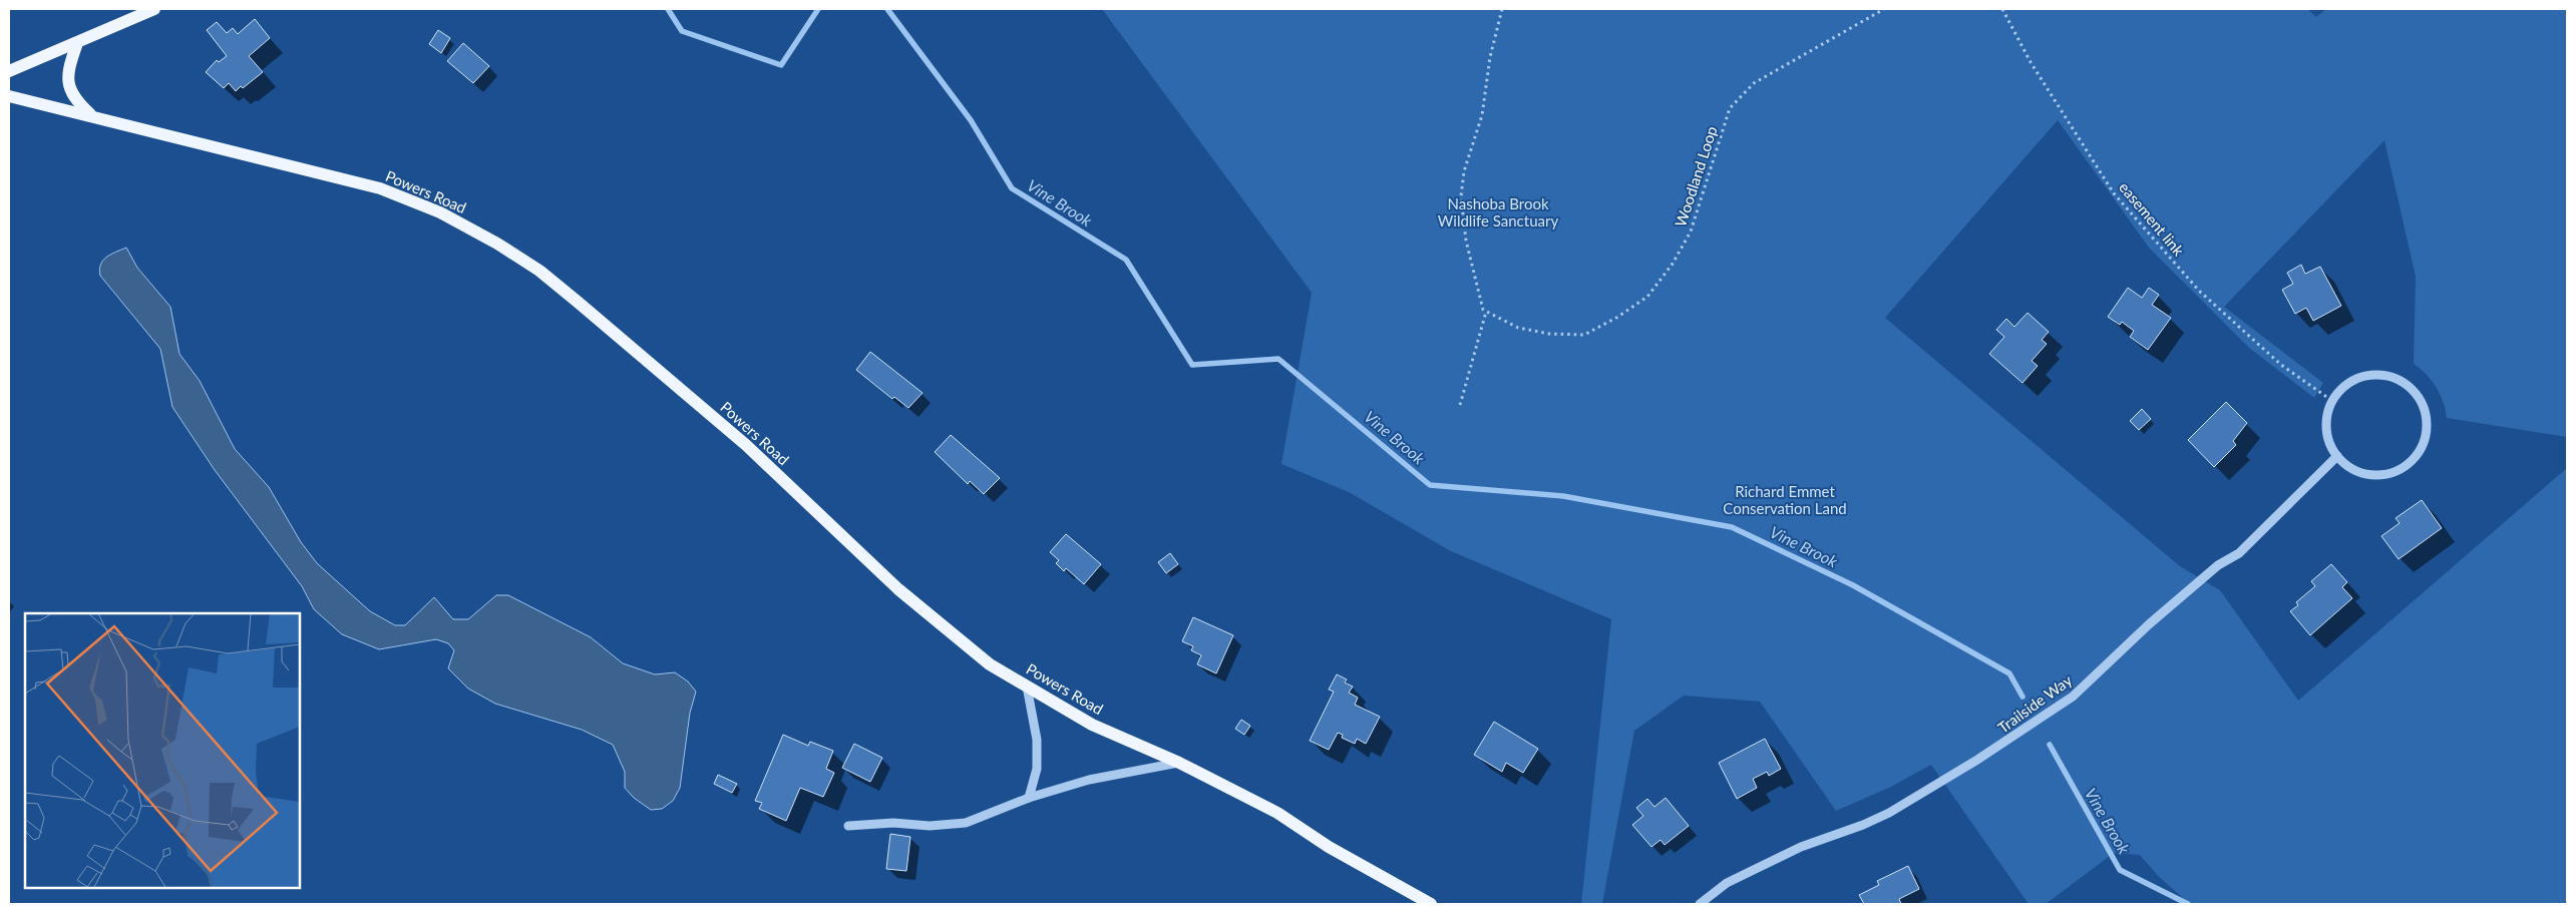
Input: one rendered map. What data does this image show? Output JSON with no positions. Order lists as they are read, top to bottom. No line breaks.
{"streets":{"main road":["Powers Road"],"street":["Trailside Way"],"path":["Woodland Loop","easement link"]},"crossings":[["easement link","Trailside Way"]],"water":["Vine Brook"],"parks":["Nashoba Brook Wildlife Sanctuary","Richard Emmet Conservation Land"]}
